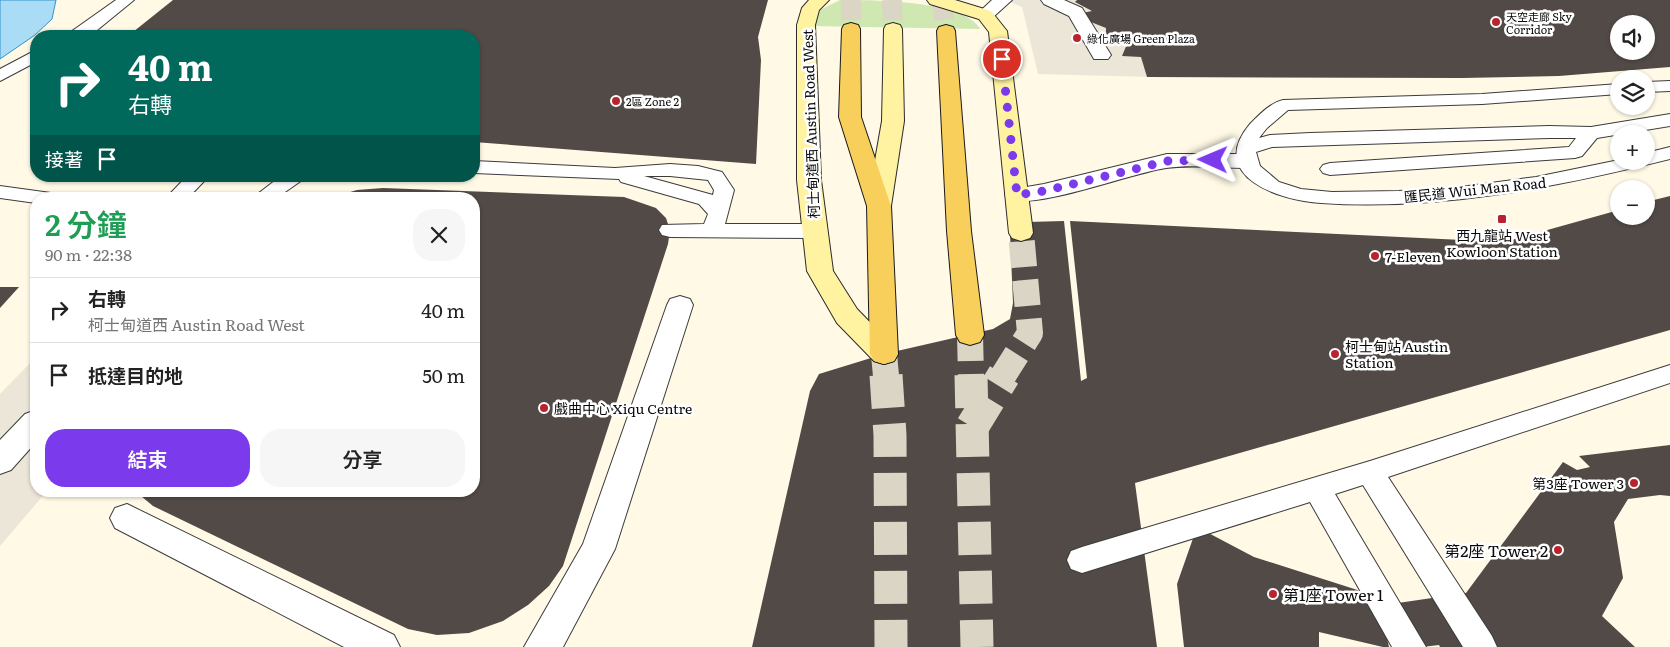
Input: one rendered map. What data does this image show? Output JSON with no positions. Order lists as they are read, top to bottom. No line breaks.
{"streets":{"main road":["柯士甸道西 Austin Road West"],"lane":["匯民道 Wui Man Road"]},"places":{"other":["天空走廊 Sky Corridor","綠化廣場 Green Plaza","2區 Zone 2","7-Eleven","柯士甸站 Austin Station","戲曲中心 Xiqu Centre","第3座 Tower 3","第2座 Tower 2","第1座 Tower 1"],"transit":["西九龍站 West Kowloon Station"]},"page":{"map_buttons":["+","−"],"turn":["40 m","右轉"],"then":"接著","heading":["2 分鐘","90 m · 22:38"],"list":[{"name":"右轉","note":"柯士甸道西 Austin Road West","value":"40 m"},{"name":"抵達目的地","value":"50 m"}],"buttons":["結束","分享"]}}
